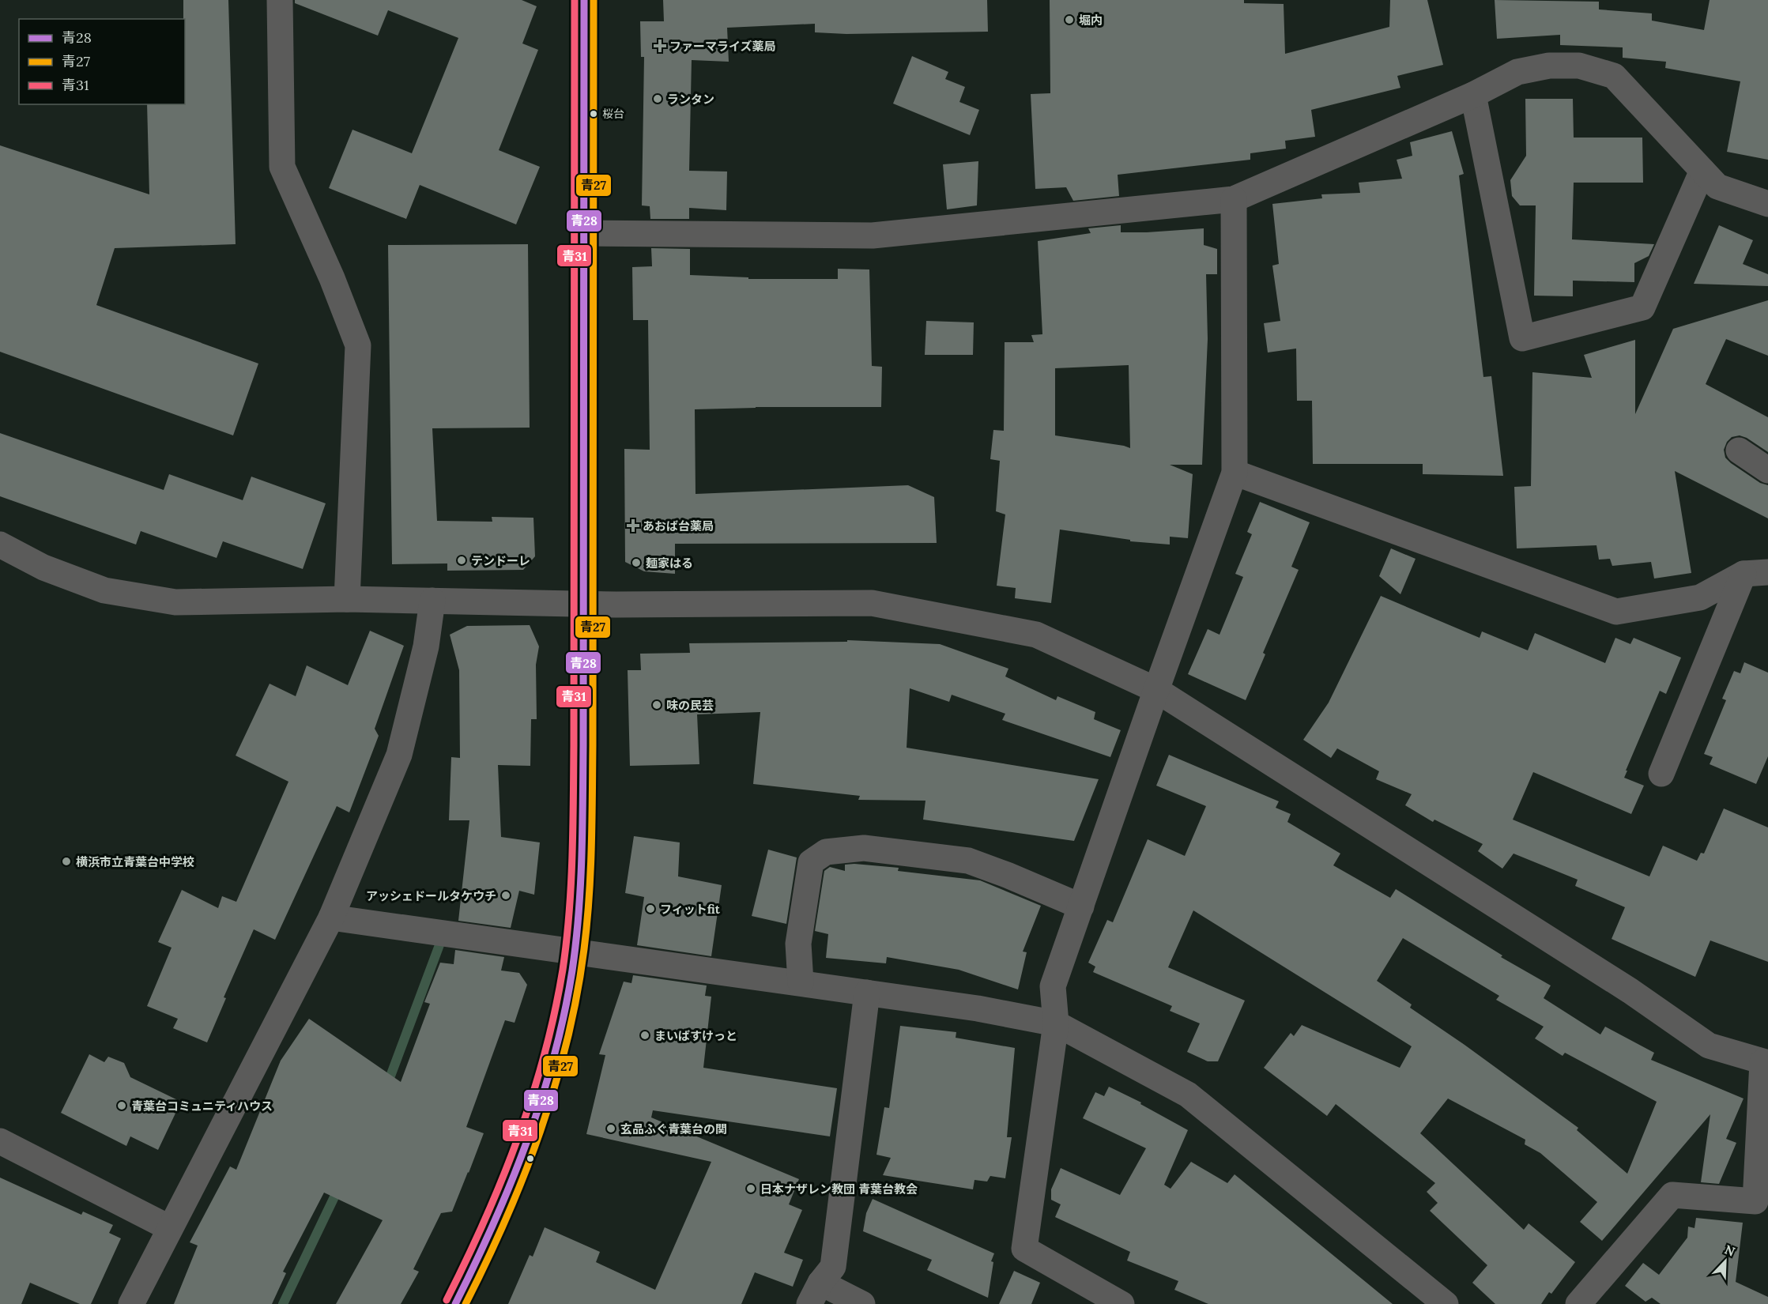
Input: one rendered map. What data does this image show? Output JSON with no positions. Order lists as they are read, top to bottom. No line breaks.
{"places":{"other":["堀内","ランタン","桜台","テンドーレ","麺家はる","味の民芸","横浜市立青葉台中学校","アッシェドールタケウチ","フィットfit","まいばすけっと","青葉台コミュニティハウス","玄品ふぐ青葉台の関","日本ナザレン教団 青葉台教会"],"health":["ファーマライズ薬局","あおば台薬局"]},"lines":["transit line 青28","transit line 青27","transit line 青31"],"legend":["青28","青27","青31"],"north":"top right"}
